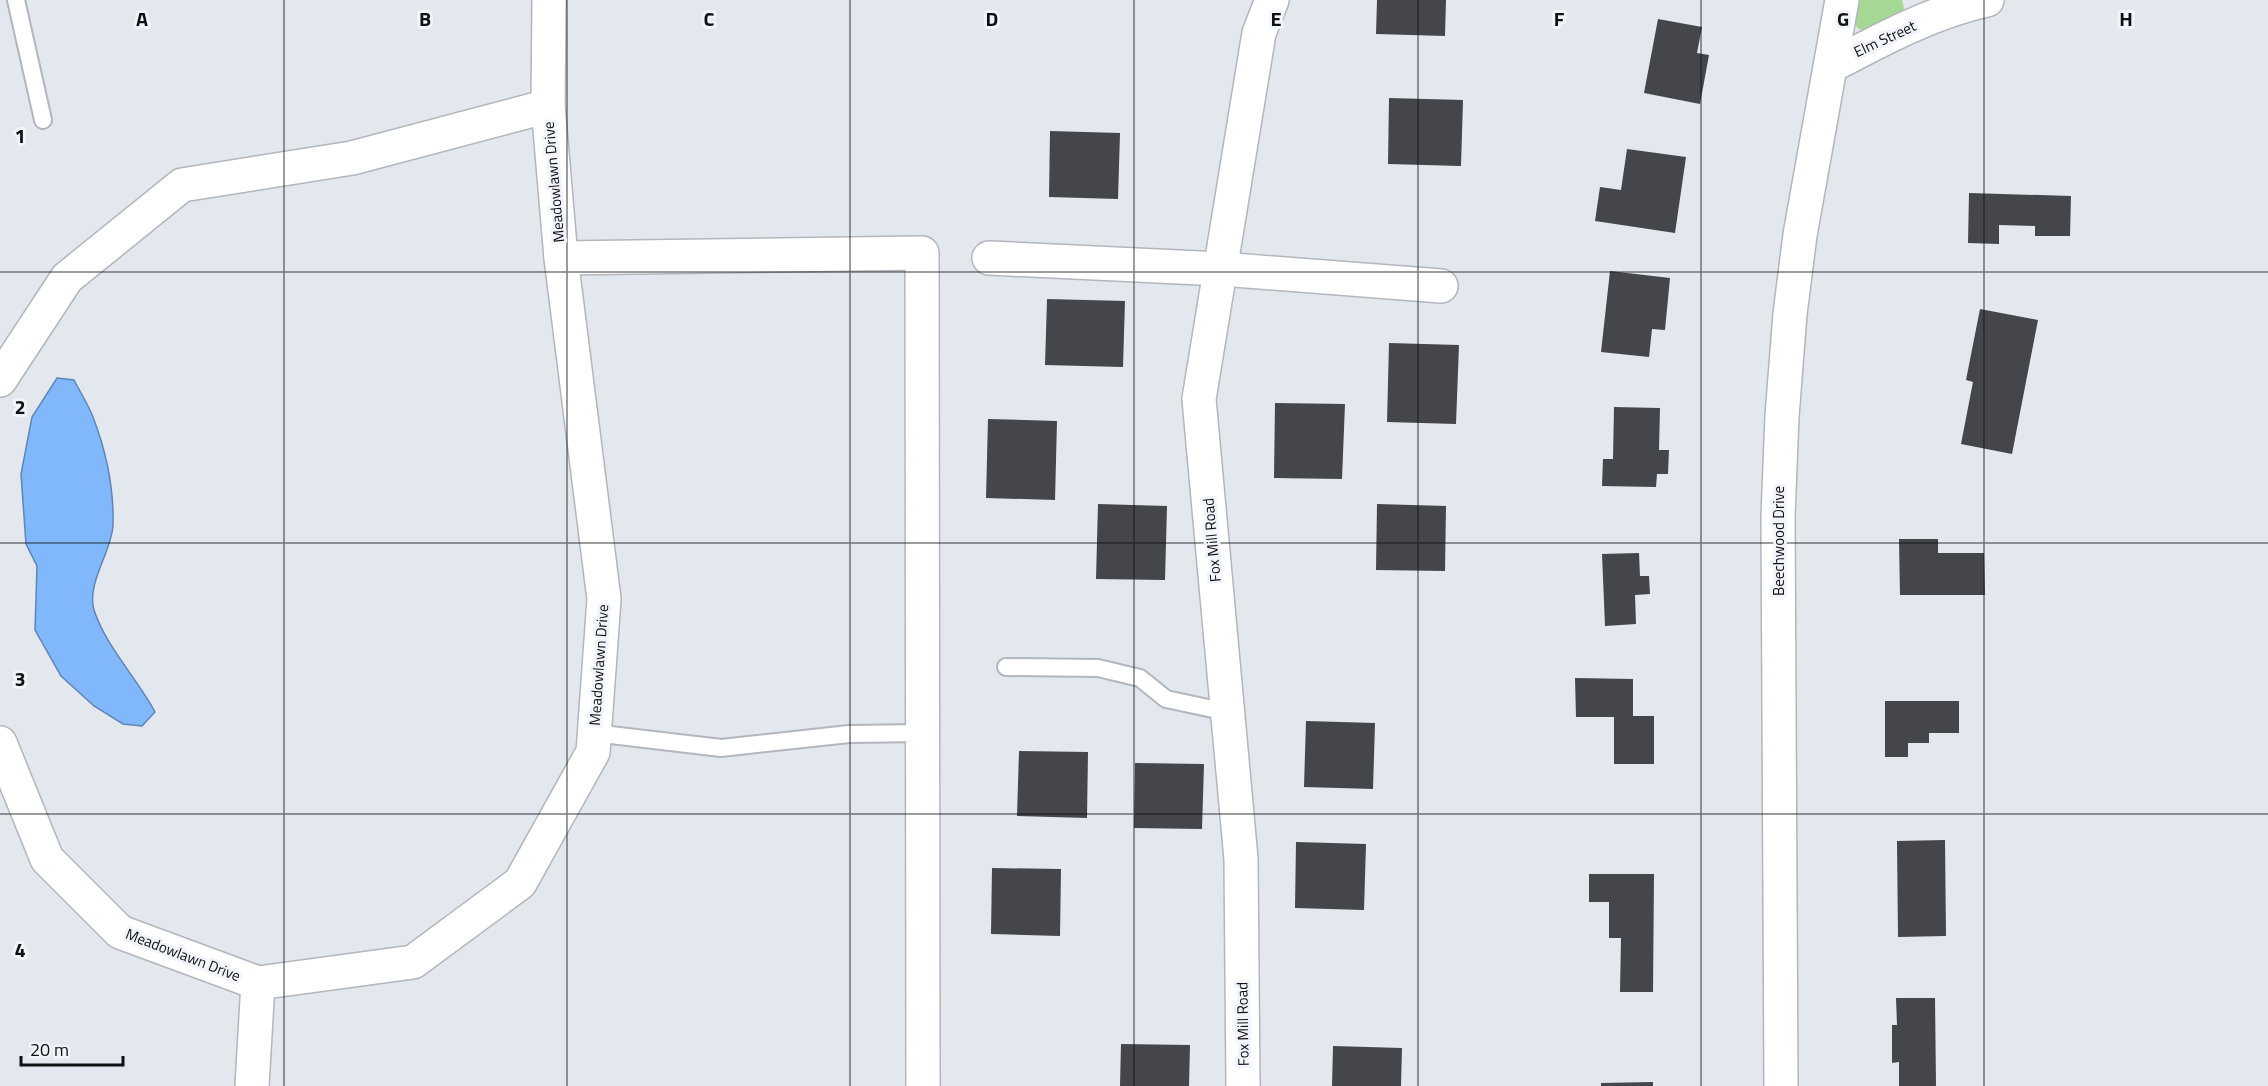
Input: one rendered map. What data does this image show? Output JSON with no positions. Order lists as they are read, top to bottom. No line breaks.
{"streets":{"street":["Elm Street","Meadowlawn Drive","Fox Mill Road","Beechwood Drive"]},"crossings":[["Elm Street","Beechwood Drive"]],"scale_bar":"20 m","grid":{"columns":["A","B","C","D","E","F","G","H"],"rows":["1","2","3","4"]}}
